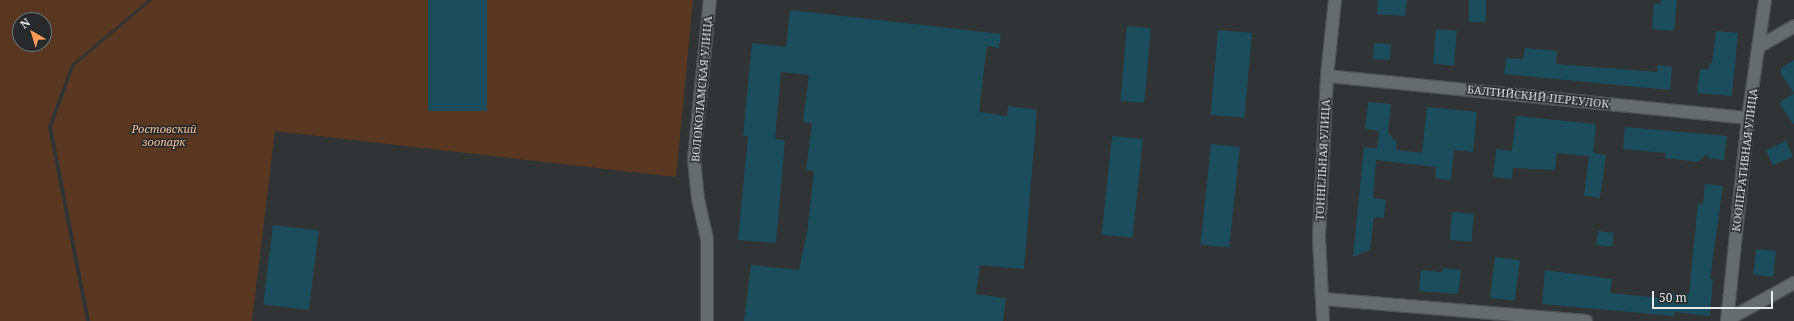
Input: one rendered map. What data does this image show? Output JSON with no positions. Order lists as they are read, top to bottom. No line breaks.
{"streets":{"street":["ВОЛОКОЛАМСКАЯ УЛИЦА","БАЛТИЙСКИЙ ПЕРЕУЛОК","ТОННЕЛЬНАЯ УЛИЦА","КООПЕРАТИВНАЯ УЛИЦА"]},"crossings":[["БАЛТИЙСКИЙ ПЕРЕУЛОК","ТОННЕЛЬНАЯ УЛИЦА"],["БАЛТИЙСКИЙ ПЕРЕУЛОК","КООПЕРАТИВНАЯ УЛИЦА"]],"parks":["Ростовский зоопарк"],"scale_bar":"50 m","north":"top left"}
